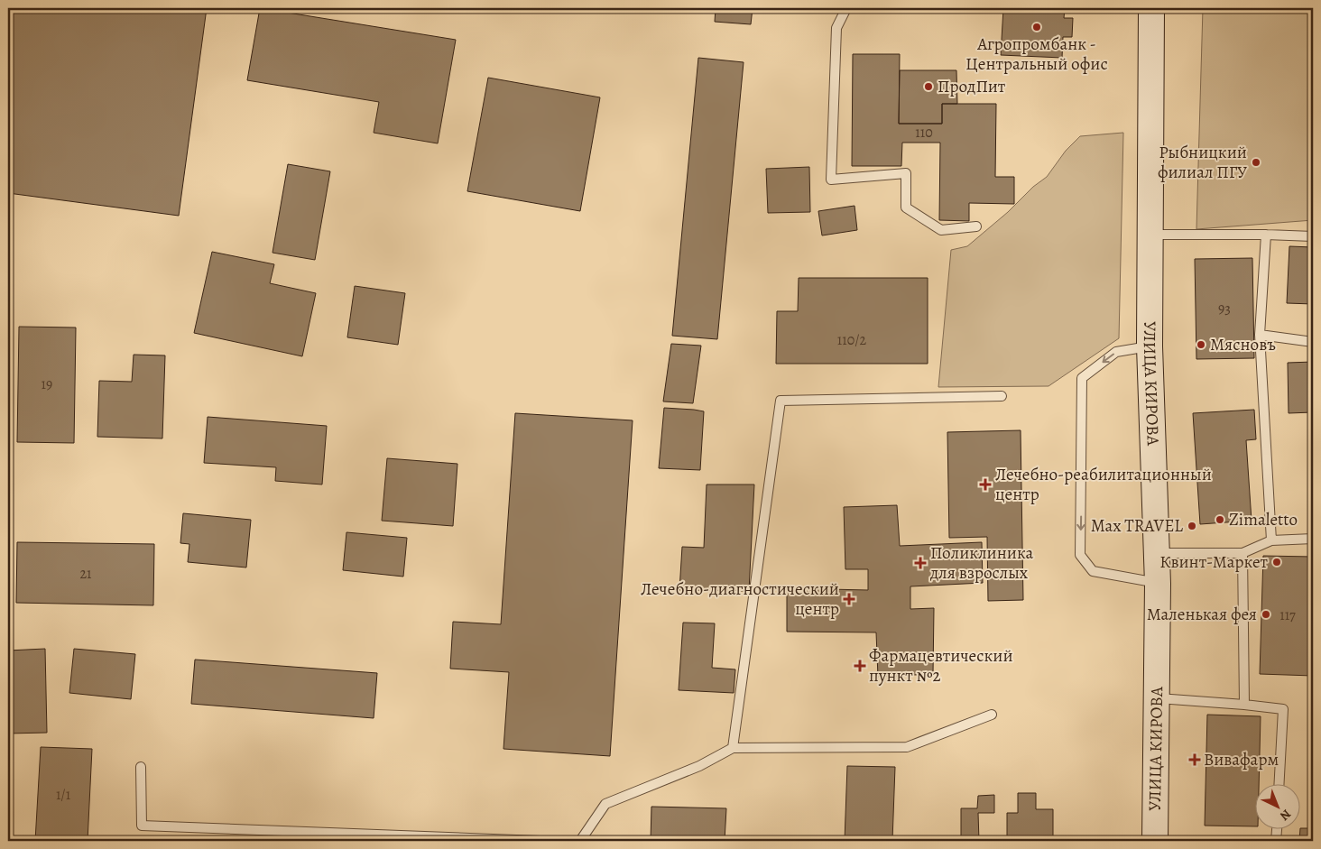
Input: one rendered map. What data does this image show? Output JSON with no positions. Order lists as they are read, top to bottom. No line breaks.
{"streets":{"main road":["УЛИЦА КИРОВА"]},"places":{"other":["Агропромбанк - Центральный офис","ПродПит","Рыбницкий филиал ПГУ","Мясновъ","Zimaletto","Max TRAVEL","Квинт-Маркет","Маленькая фея"],"health":["Лечебно-реабилитационный центр","Поликлиника для взрослых","Лечебно-диагностический центр","Фармацевтический пункт №2","Вивафарм"]},"house_numbers":["110","93","110/2","19","21","117","1/1"],"north":"bottom right"}
